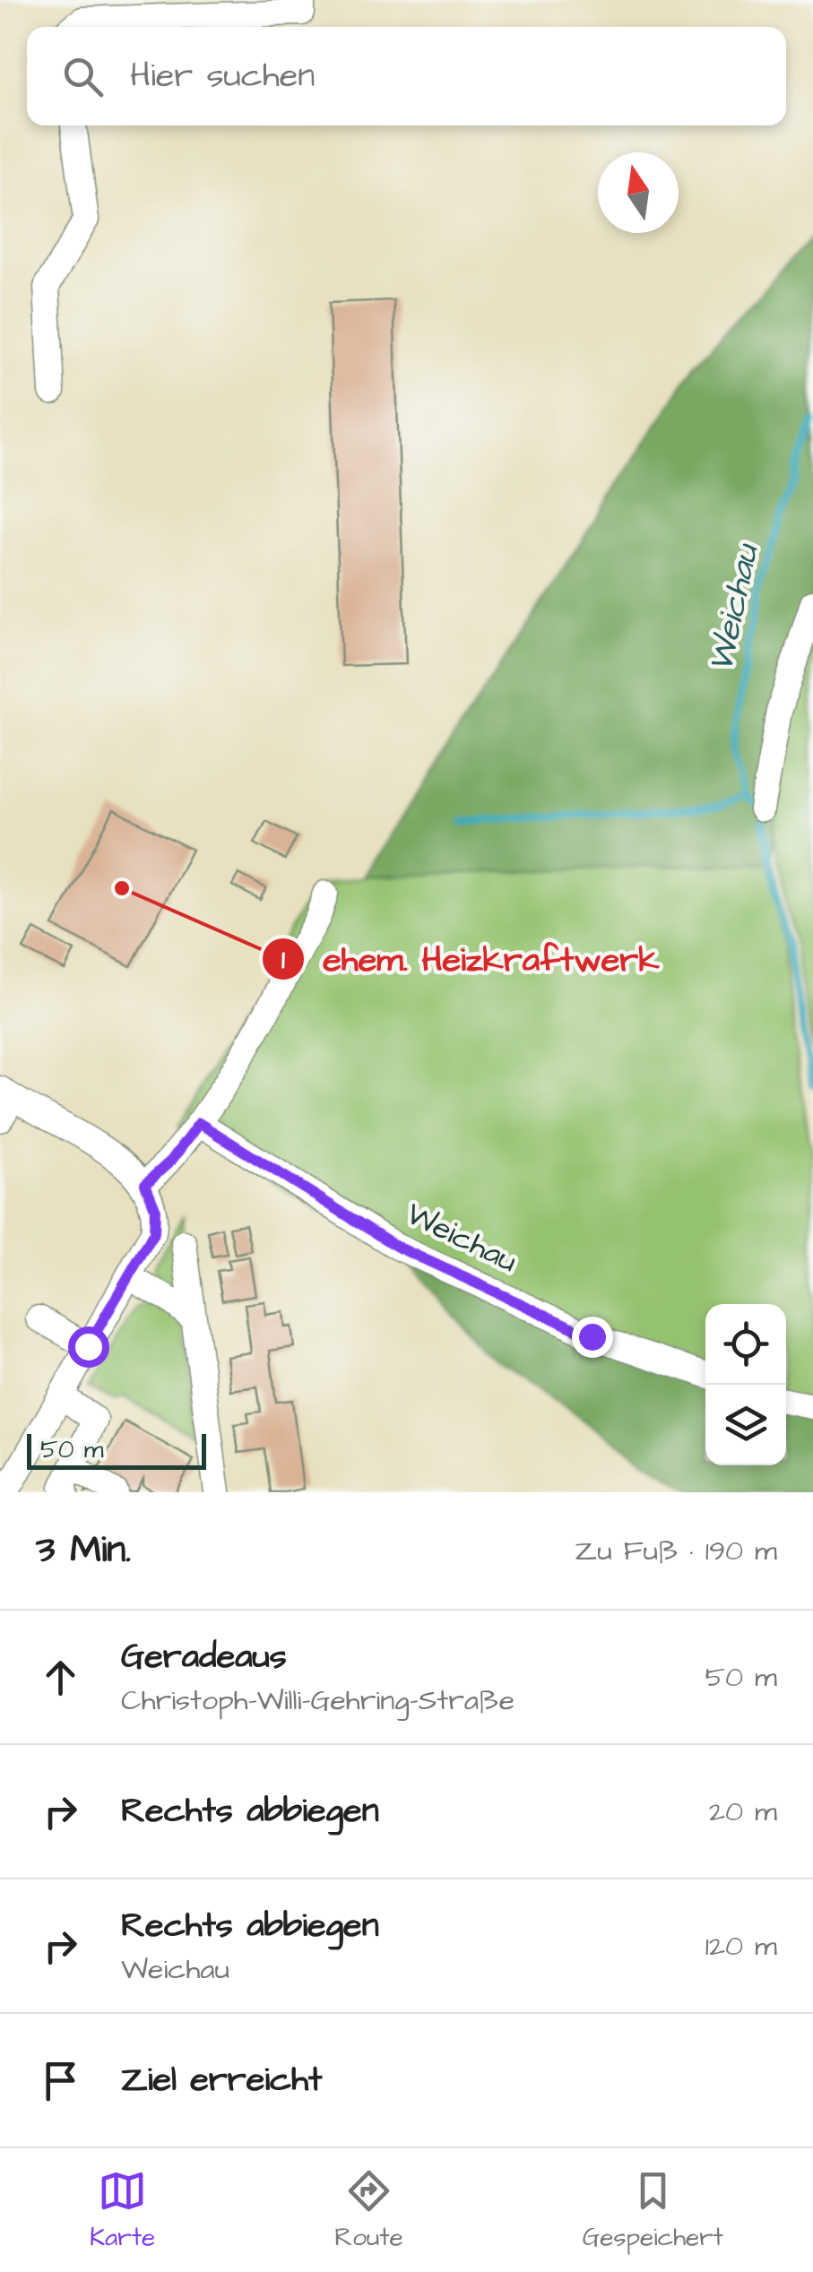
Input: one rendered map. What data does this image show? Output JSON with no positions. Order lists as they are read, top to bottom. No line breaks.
{"streets":{"street":["Weichau"]},"water":["Weichau"],"places":["ehem. Heizkraftwerk"],"scale_bar":"50 m","north":"top","page":{"search":"Hier suchen","scale":"50 m","heading":["3 Min.","Zu Fuß · 190 m"],"list":[["Geradeaus","Christoph-Willi-Gehring-Straße","50 m"],["Rechts abbiegen","20 m"],["Rechts abbiegen","Weichau","120 m"],"Ziel erreicht"],"nav":["Karte","Route","Gespeichert"]}}
